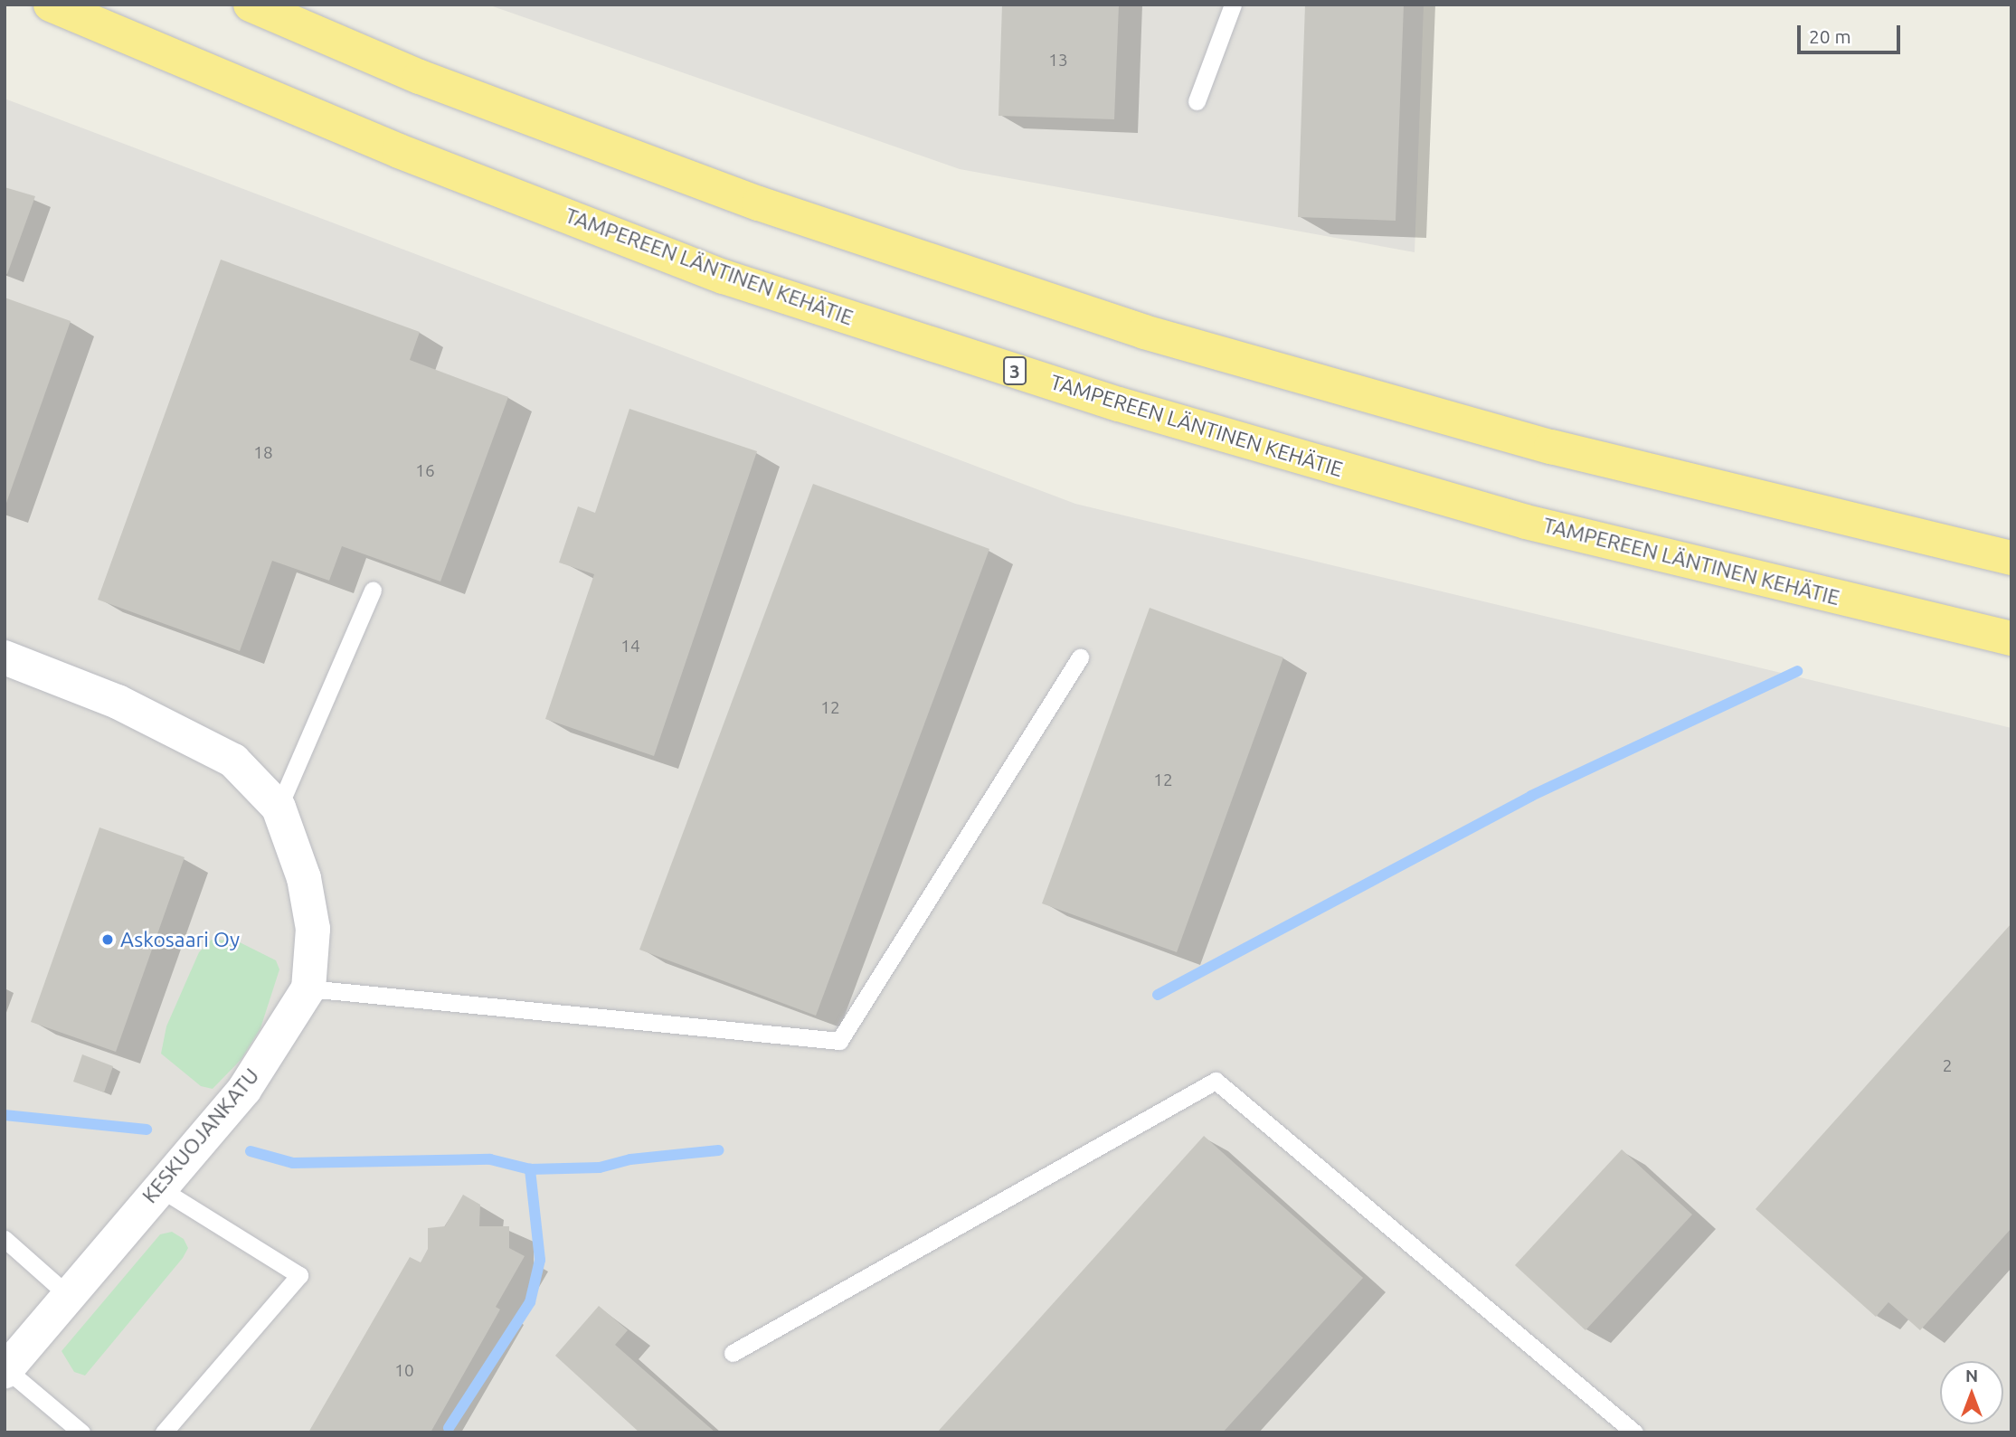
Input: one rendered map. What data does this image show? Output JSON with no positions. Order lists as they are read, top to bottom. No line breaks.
{"streets":{"highway":["TAMPEREEN LÄNTINEN KEHÄTIE","3"],"street":["KESKUOJANKATU"]},"places":["Askosaari Oy"],"house_numbers":["13","18","16","14","12","12","2","10"],"scale_bar":"20 m","north":"top"}
